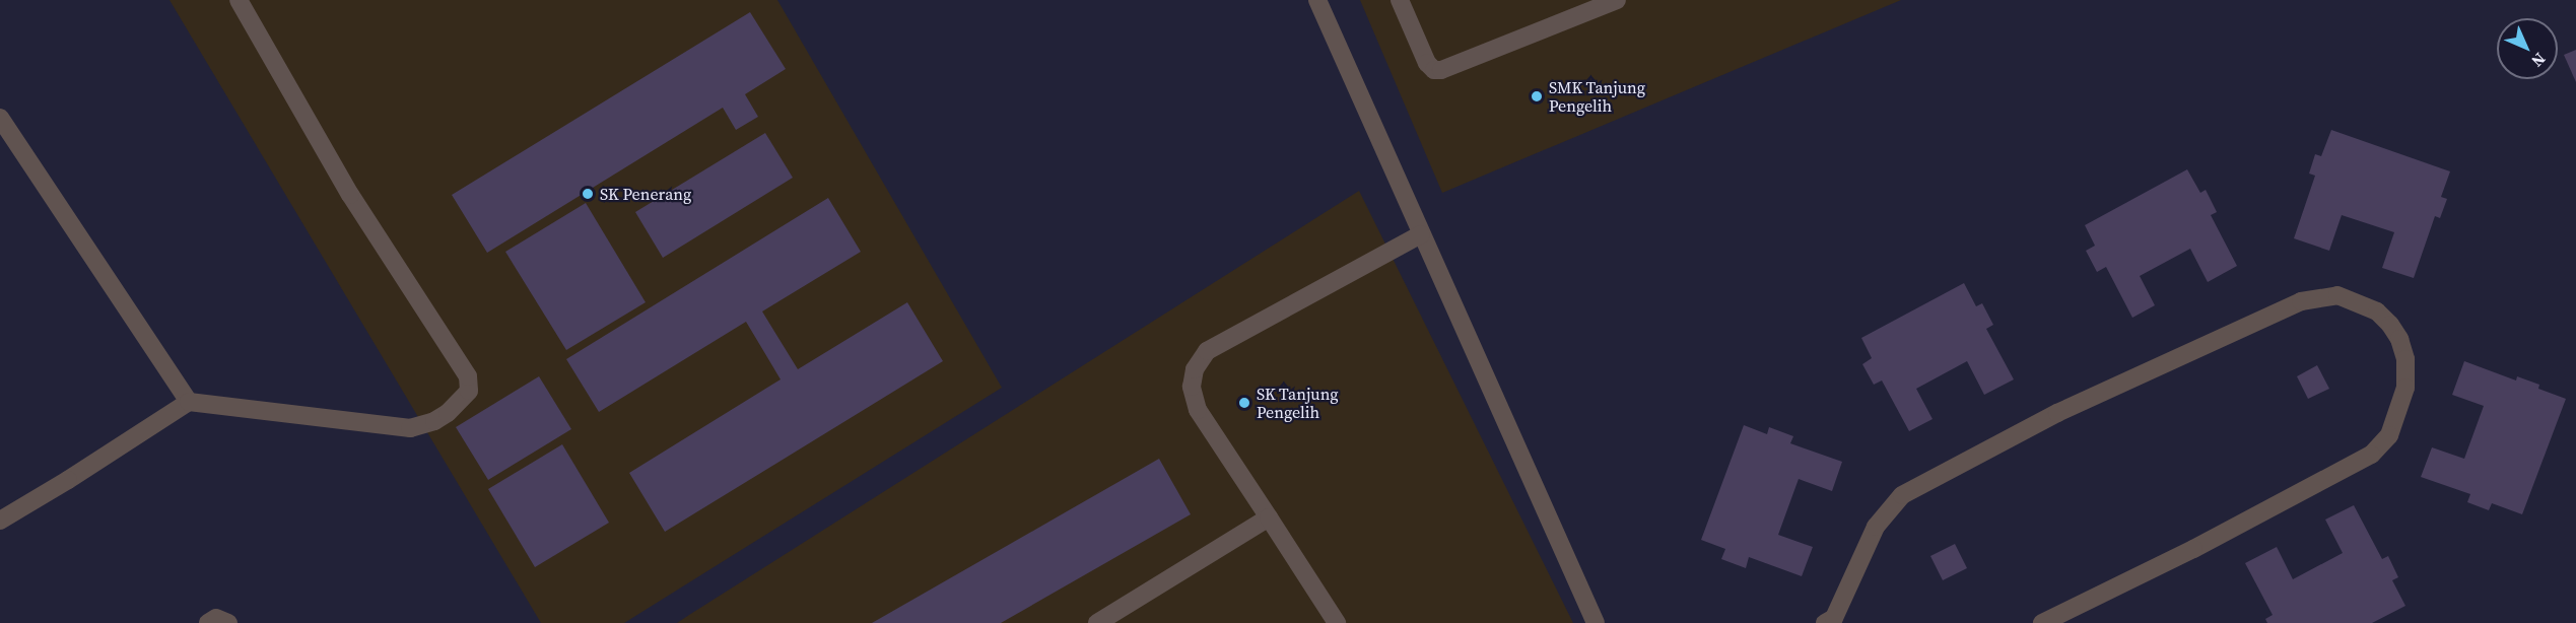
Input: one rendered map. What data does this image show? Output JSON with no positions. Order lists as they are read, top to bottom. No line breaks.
{"places":["SMK Tanjung Pengelih","SK Penerang","SK Tanjung Pengelih"],"north":"bottom right"}
